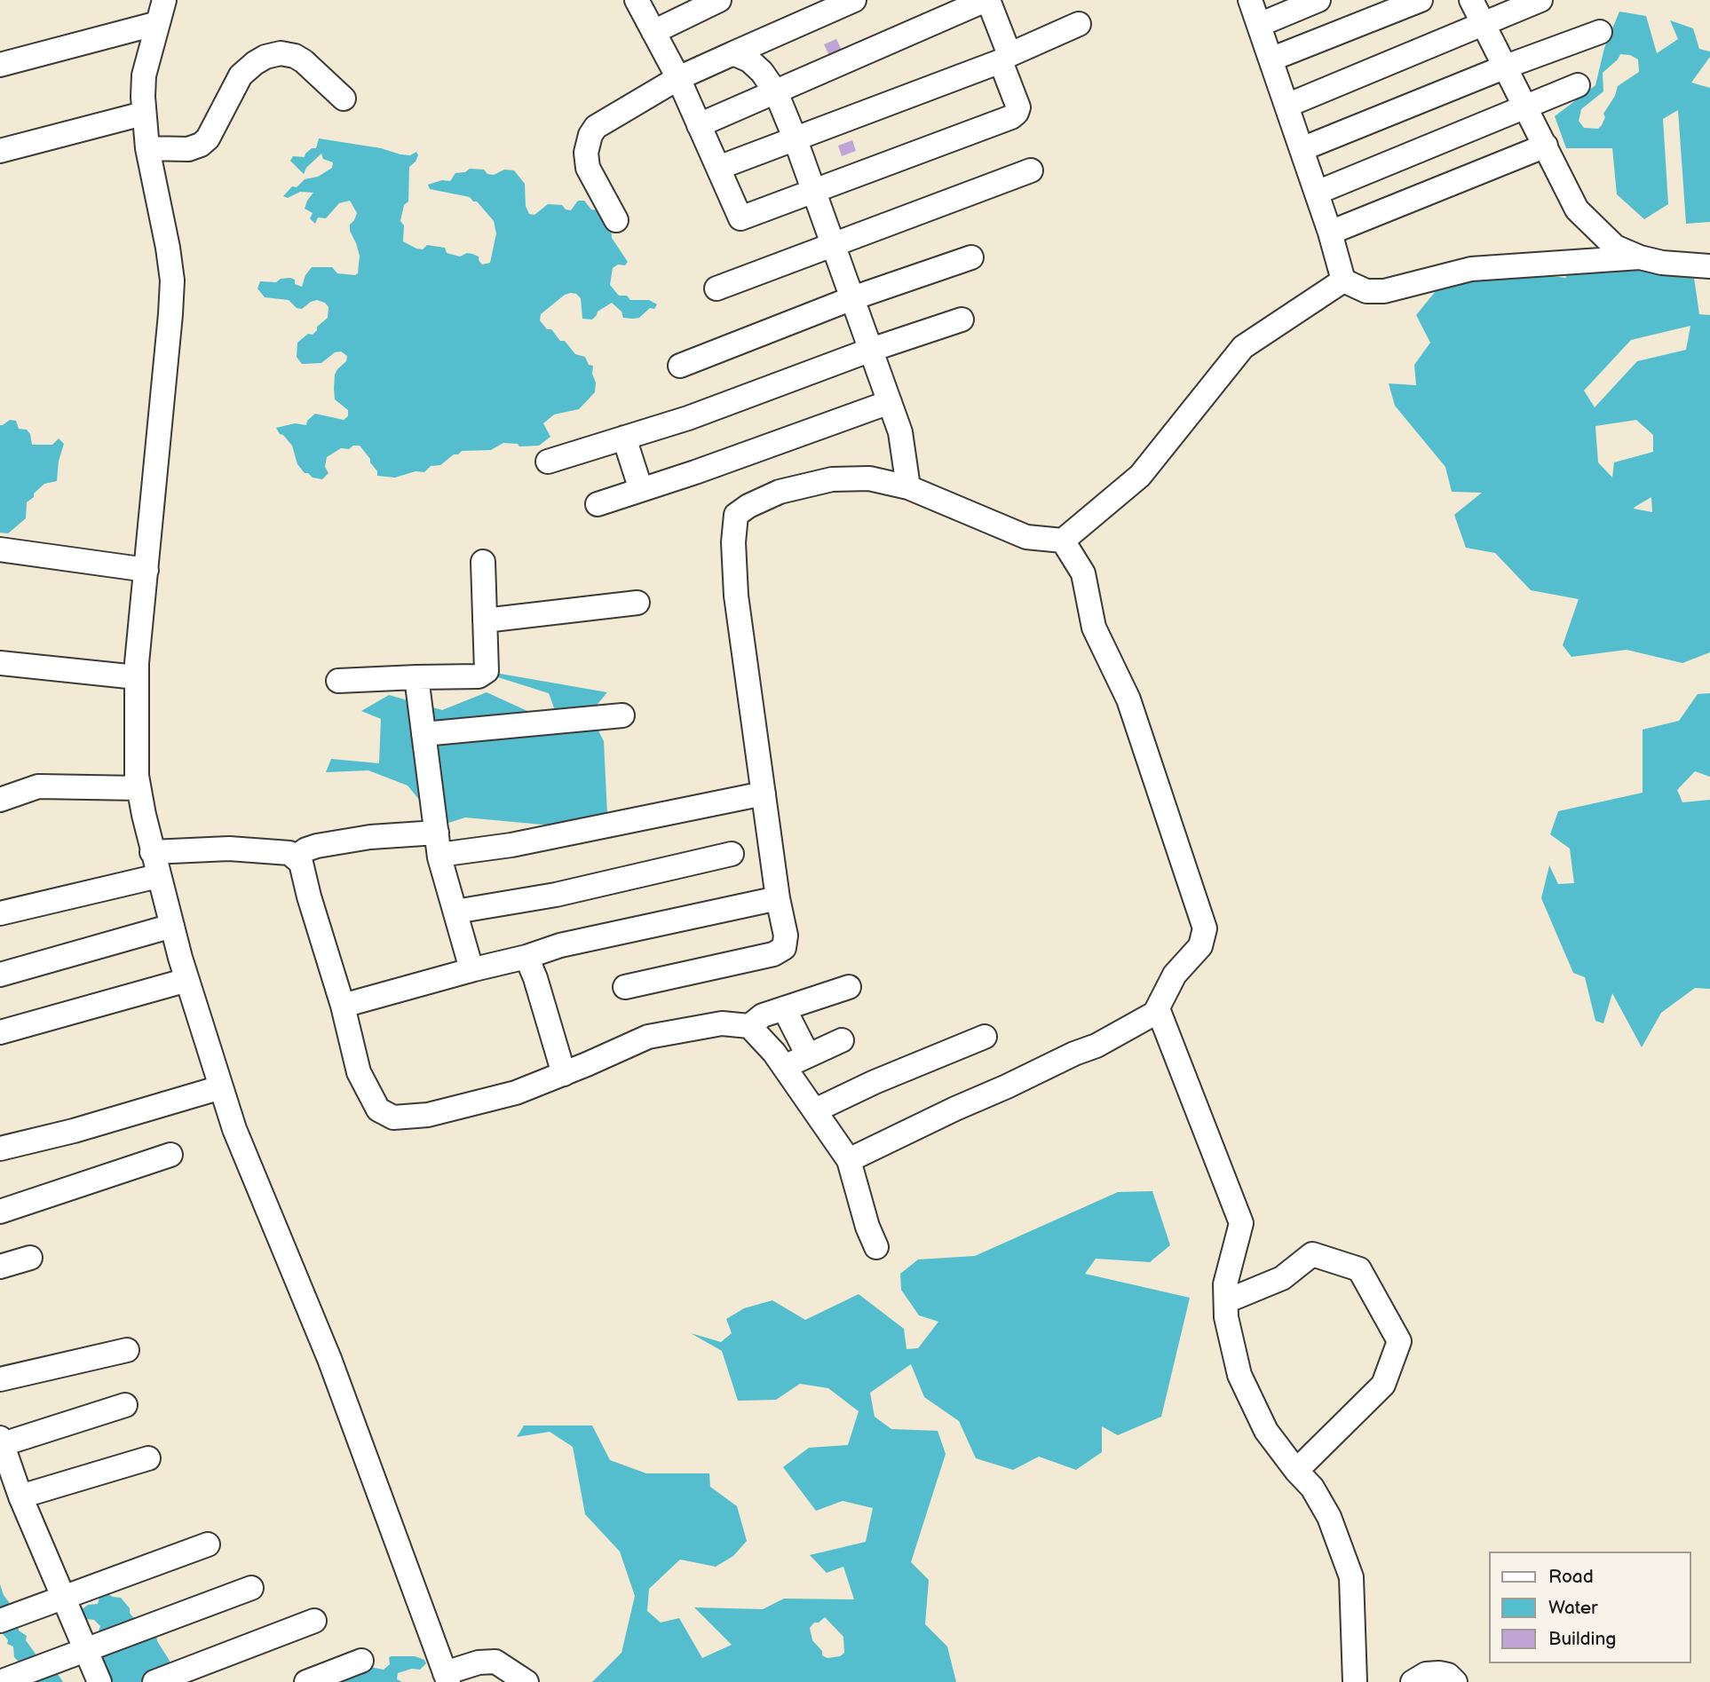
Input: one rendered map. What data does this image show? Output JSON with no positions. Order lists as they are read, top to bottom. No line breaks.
{"legend":["Road","Water","Building"]}
